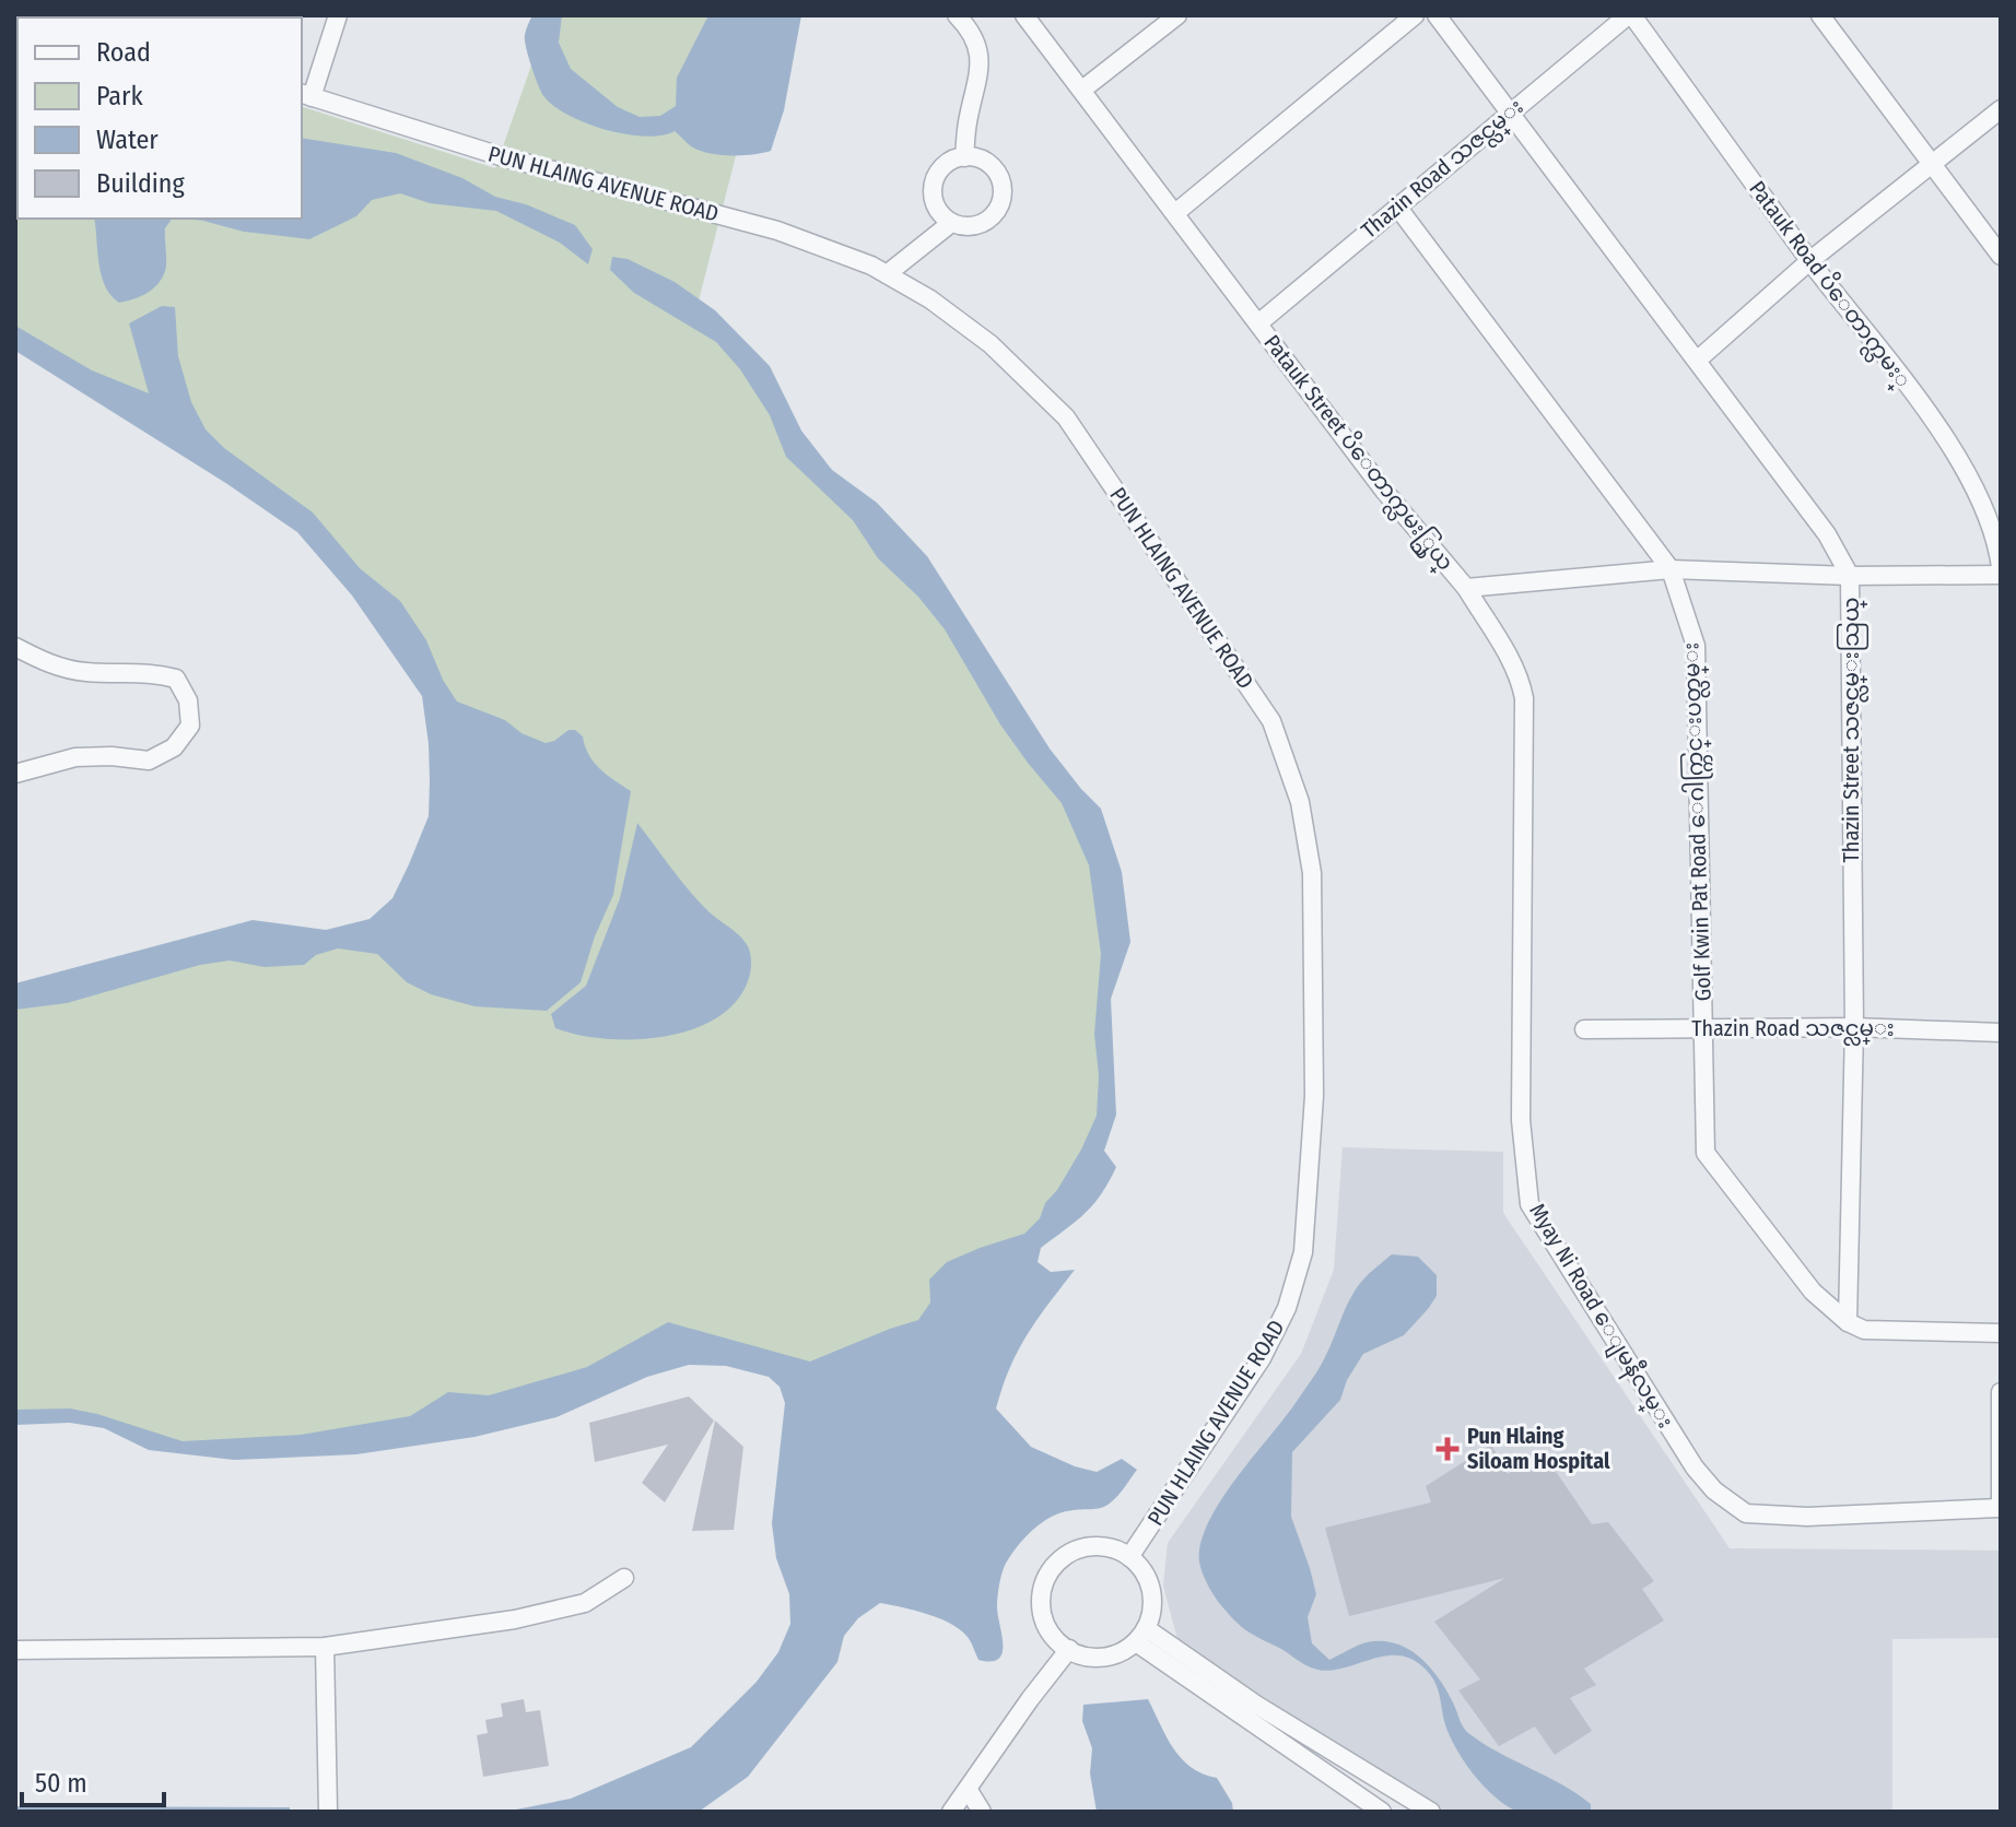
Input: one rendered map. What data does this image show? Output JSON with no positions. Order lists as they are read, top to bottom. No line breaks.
{"streets":{"street":["Thazin Road သဇင္လမ္း","PUN HLAING AVENUE ROAD","Patauk Road ပိေတာက္လမး္","Patauk Street ပိေတာက္လမး္သြယ္","Thazin Street သဇင္လမ္းသြယ္","Golf Kwin Pat Road ေဂါက္ကြင္းပတ္လမ္း","Myay Ni Road ေျမနီလမ္း"]},"crossings":[["Thazin Road သဇင္လမ္း","Patauk Road ပိေတာက္လမး္"],["Thazin Road သဇင္လမ္း","Patauk Street ပိေတာက္လမး္သြယ္"],["Thazin Road သဇင္လမ္း","Thazin Street သဇင္လမ္းသြယ္"],["Thazin Road သဇင္လမ္း","Golf Kwin Pat Road ေဂါက္ကြင္းပတ္လမ္း"],["Patauk Street ပိေတာက္လမး္သြယ္","Thazin Street သဇင္လမ္းသြယ္"],["Patauk Street ပိေတာက္လမး္သြယ္","Golf Kwin Pat Road ေဂါက္ကြင္းပတ္လမ္း"],["Patauk Street ပိေတာက္လမး္သြယ္","Myay Ni Road ေျမနီလမ္း"],["Thazin Street သဇင္လမ္းသြယ္","Golf Kwin Pat Road ေဂါက္ကြင္းပတ္လမ္း"]],"places":{"health":["Pun Hlaing Siloam Hospital"]},"legend":["Road","Park","Water","Building"],"scale_bar":"50 m"}
